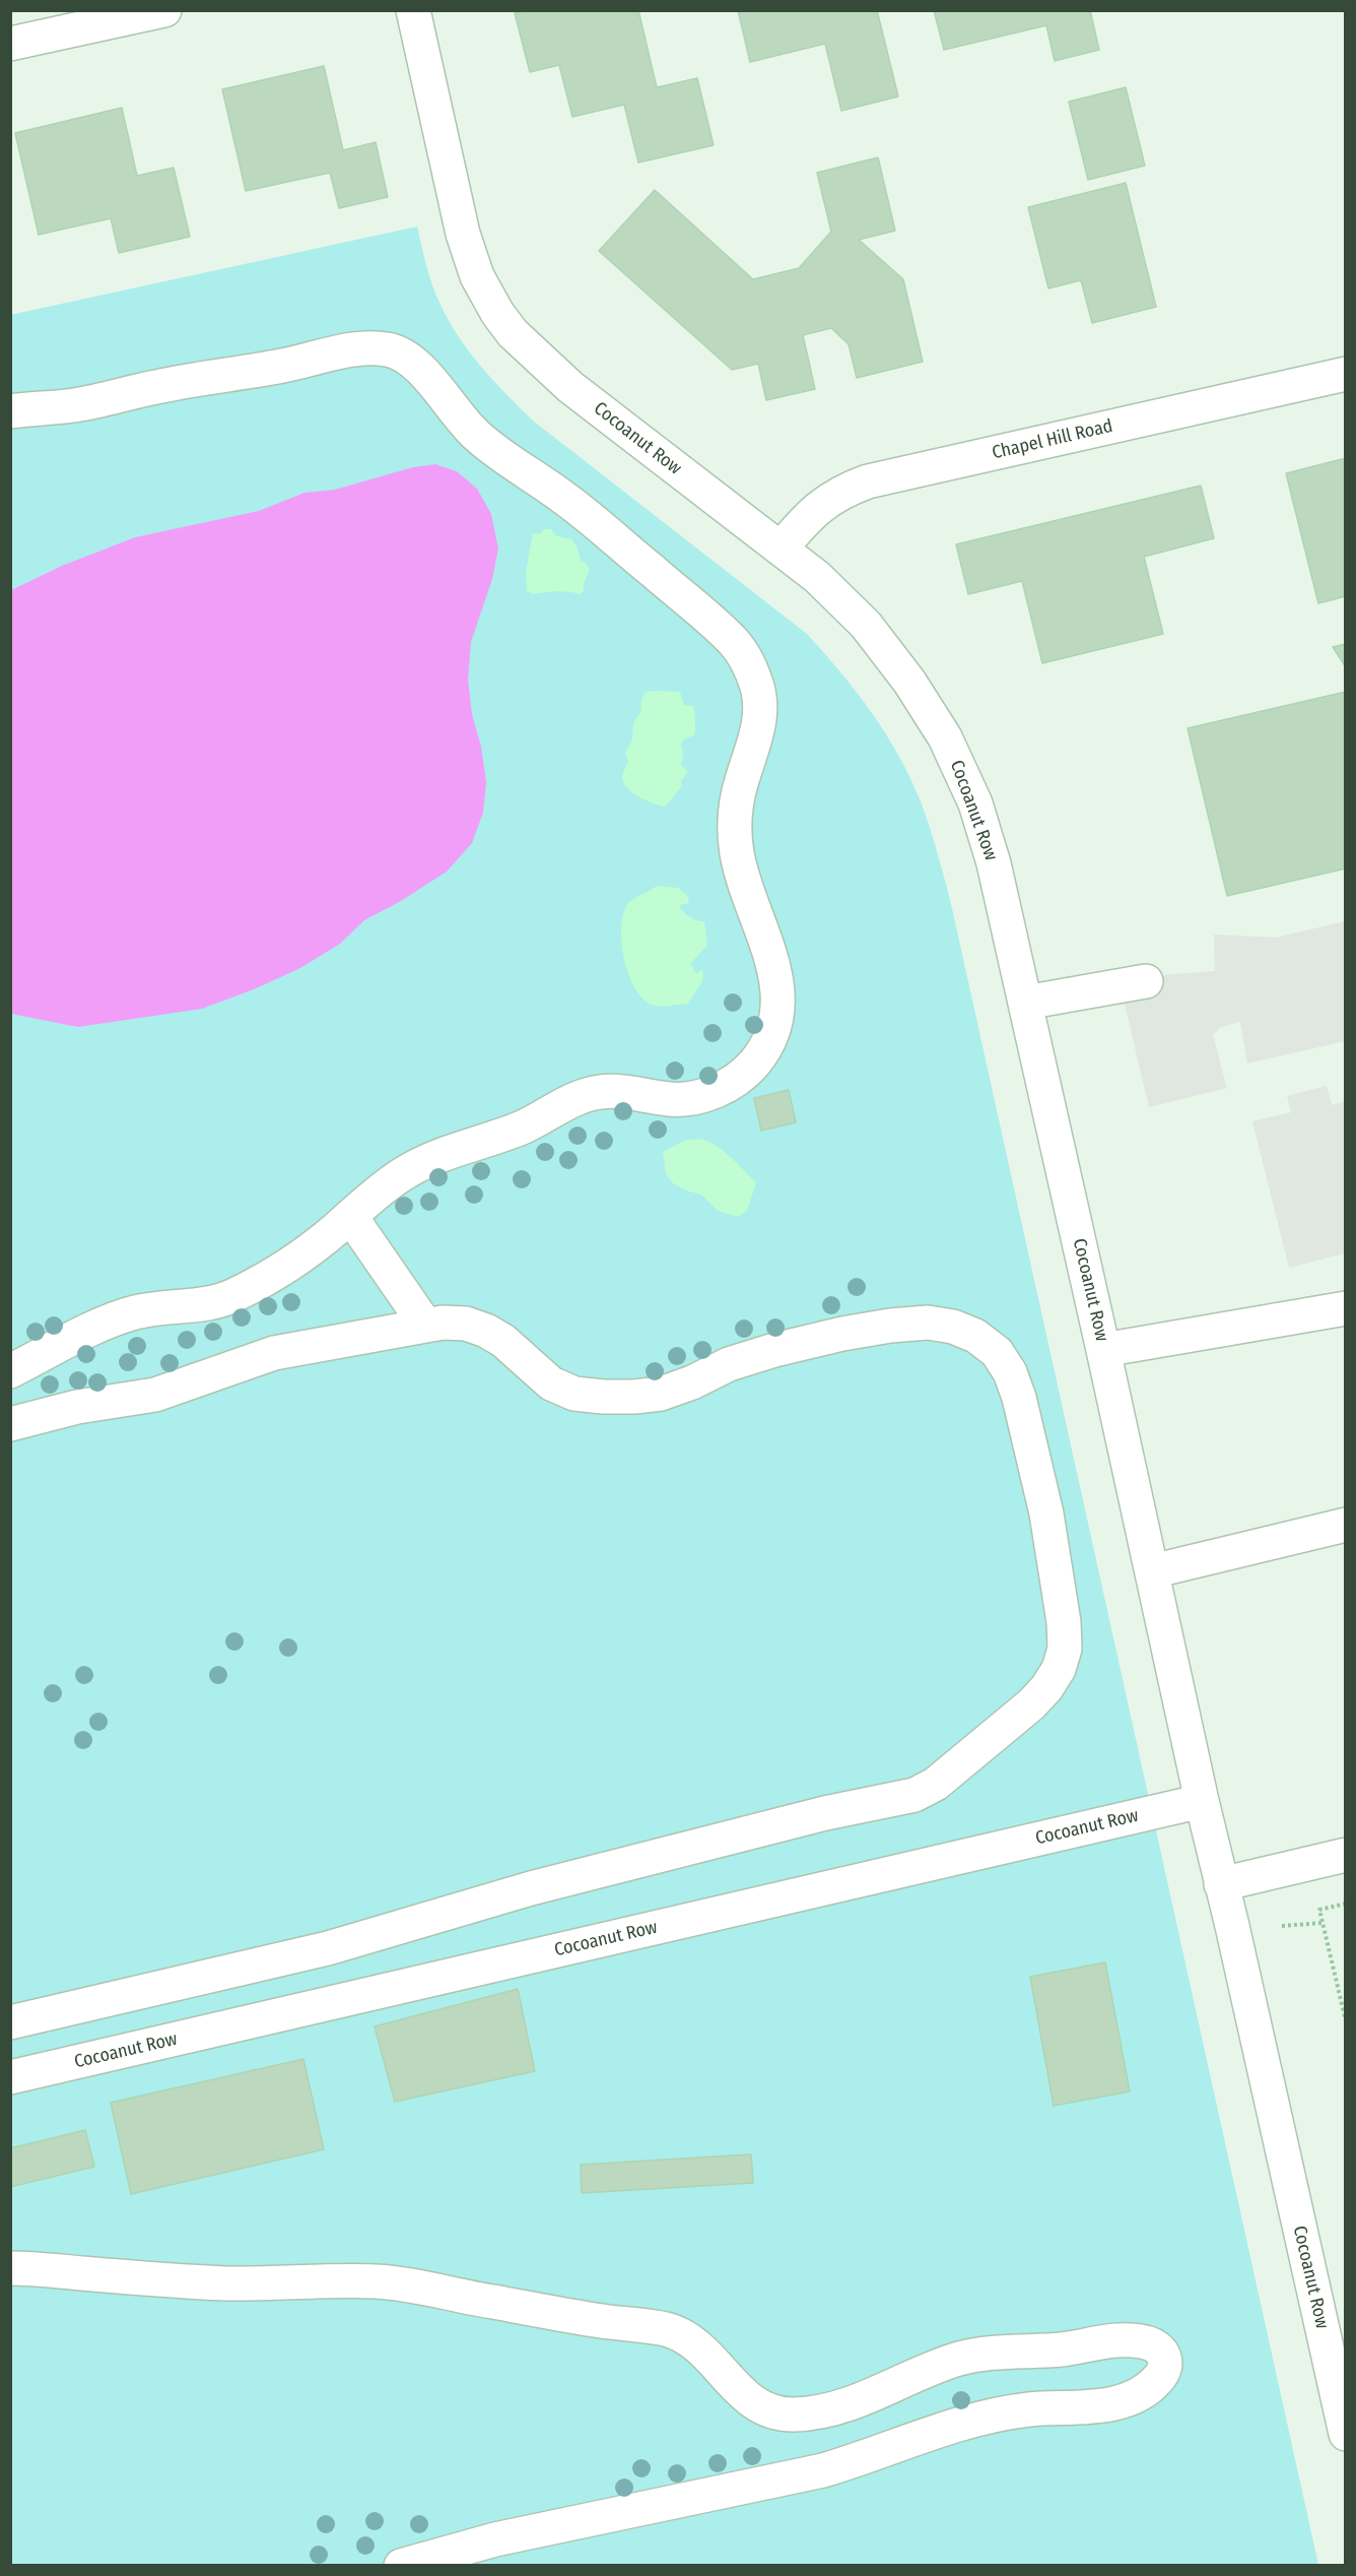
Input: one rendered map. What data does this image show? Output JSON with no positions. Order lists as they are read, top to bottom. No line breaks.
{"streets":{"street":["Cocoanut Row","Chapel Hill Road"]},"crossings":[["Cocoanut Row","Chapel Hill Road"]]}
